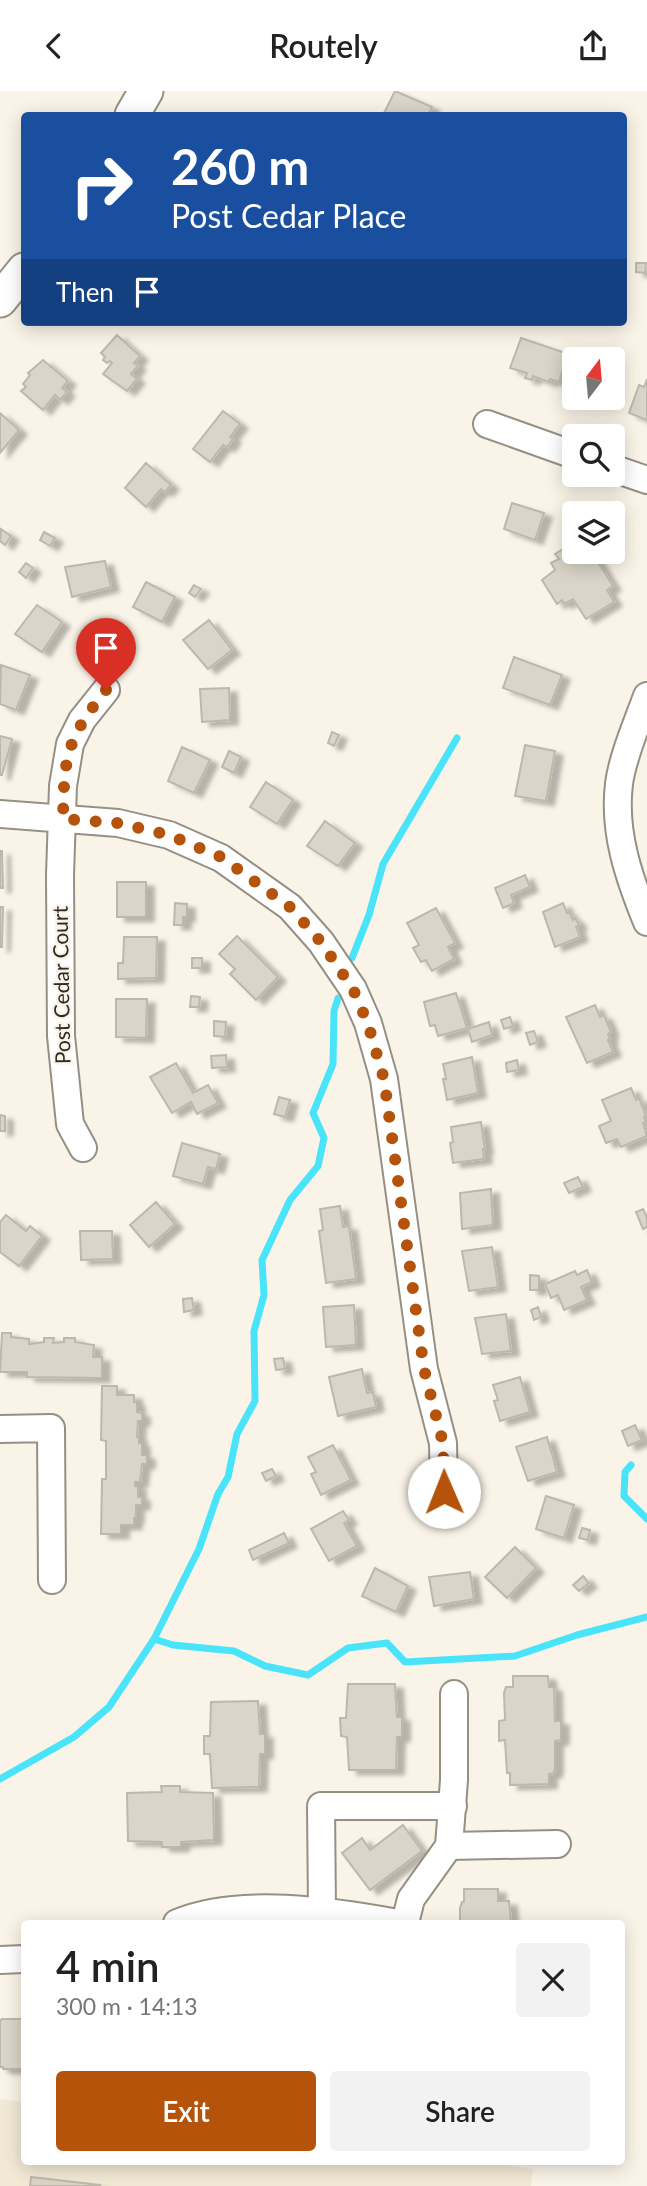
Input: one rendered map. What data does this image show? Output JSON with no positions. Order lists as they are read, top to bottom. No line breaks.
{"streets":{"street":["Post Cedar Court"]},"north":"top","page":{"header":"Routely","turn":["260 m","Post Cedar Place"],"then":"Then","heading":["4 min","300 m · 14:13"],"buttons":["Exit","Share"]}}
